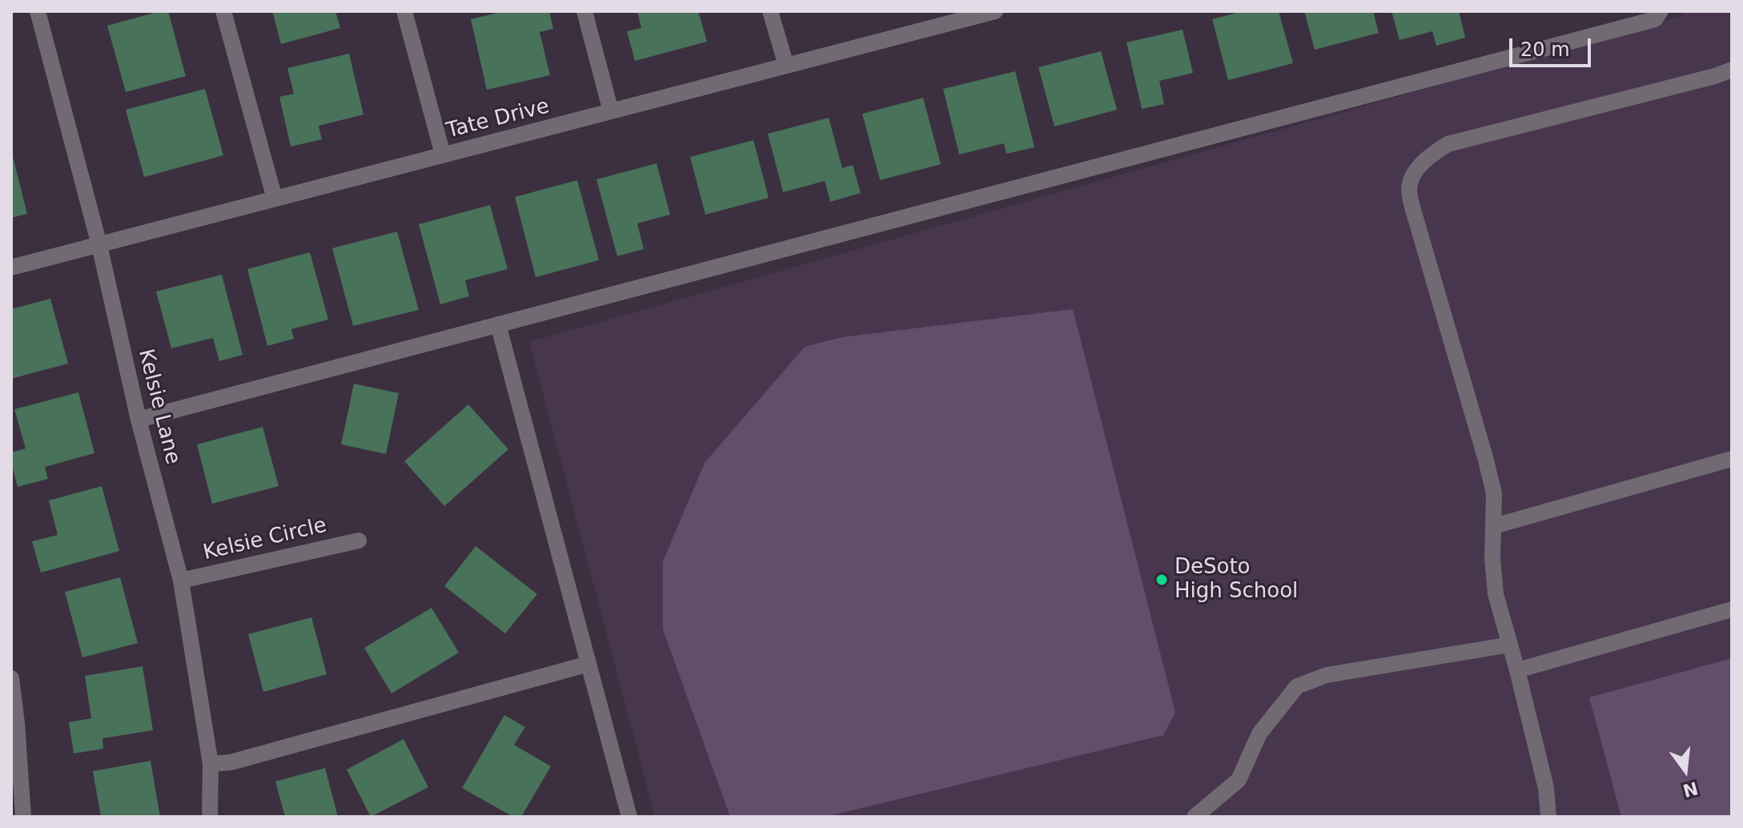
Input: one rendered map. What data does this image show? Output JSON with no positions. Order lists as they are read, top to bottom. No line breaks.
{"streets":{"street":["Tate Drive","Kelsie Lane","Kelsie Circle"]},"crossings":[["Tate Drive","Kelsie Lane"],["Kelsie Lane","Kelsie Circle"]],"places":["DeSoto High School"],"scale_bar":"20 m","north":"bottom"}
